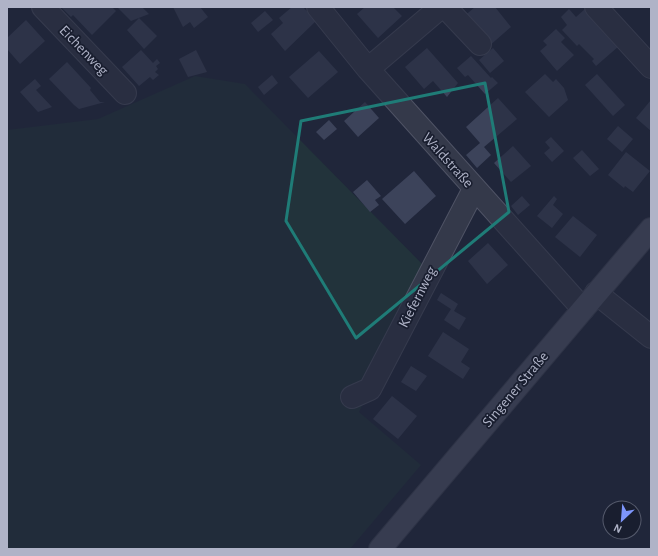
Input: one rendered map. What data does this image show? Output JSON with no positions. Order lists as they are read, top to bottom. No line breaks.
{"streets":{"main road":["Singener Straße"],"street":["Eichenweg","Waldstraße","Kiefernweg"]},"crossings":[["Waldstraße","Kiefernweg"],["Waldstraße","Singener Straße"]],"north":"bottom left"}
